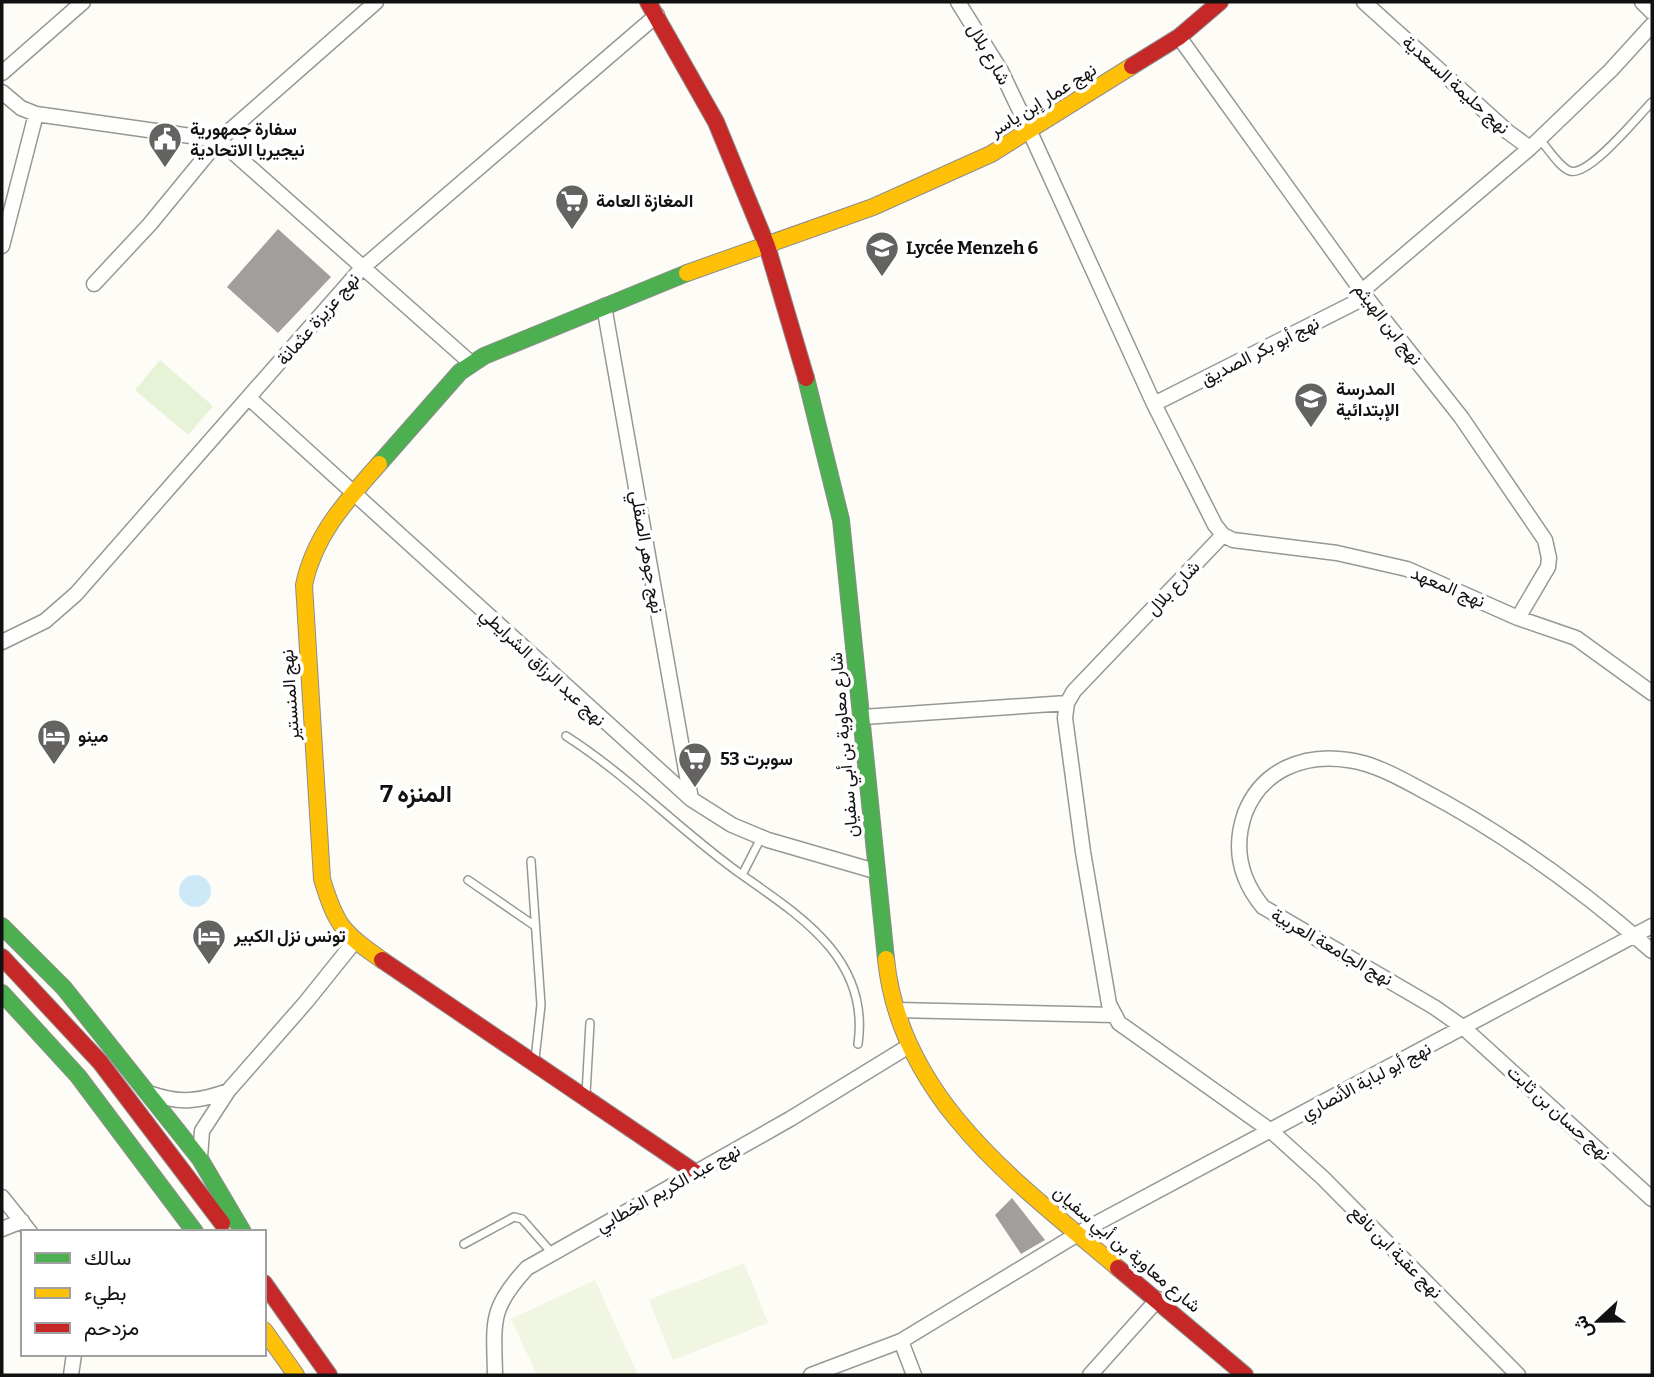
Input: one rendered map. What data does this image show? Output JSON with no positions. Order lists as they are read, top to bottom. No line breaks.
{"streets":{"main road":["نهج عمار إبن ياسر","نهج المنستير","شارع معاوية بن أبي سفيان"],"street":["شارع بلال","نهج حليمة السعدية","نهج عزيزة عثمانة","نهج ابن الهيثم","نهج أبو بكر الصديق","نهج جوهر الصقلي","نهج المعهد","نهج عبد الرزاق الشرايطي","نهج الجامعة العربية","نهج أبو لبابة الأنصاري","نهج حسان بن ثابت","نهج عبد الكريم الخطابي","نهج عقبة ابن نافع"]},"crossings":[["شارع بلال","نهج عمار إبن ياسر"],["شارع بلال","نهج أبو بكر الصديق"],["شارع بلال","نهج المعهد"],["نهج حليمة السعدية","نهج أبو بكر الصديق"],["نهج عمار إبن ياسر","نهج ابن الهيثم"],["نهج عمار إبن ياسر","نهج المنستير"],["نهج عمار إبن ياسر","شارع معاوية بن أبي سفيان"],["نهج عزيزة عثمانة","نهج عبد الرزاق الشرايطي"],["نهج عزيزة عثمانة","شارع معاوية بن أبي سفيان"],["نهج ابن الهيثم","نهج أبو بكر الصديق"],["نهج ابن الهيثم","نهج المعهد"],["نهج جوهر الصقلي","نهج عبد الرزاق الشرايطي"],["نهج جوهر الصقلي","نهج المنستير"],["نهج عبد الرزاق الشرايطي","نهج المنستير"],["نهج عبد الرزاق الشرايطي","شارع معاوية بن أبي سفيان"],["نهج المنستير","شارع معاوية بن أبي سفيان"],["نهج المنستير","نهج عبد الكريم الخطابي"],["شارع معاوية بن أبي سفيان","نهج أبو لبابة الأنصاري"],["شارع معاوية بن أبي سفيان","نهج عبد الكريم الخطابي"],["نهج الجامعة العربية","نهج أبو لبابة الأنصاري"],["نهج الجامعة العربية","نهج حسان بن ثابت"],["نهج أبو لبابة الأنصاري","نهج حسان بن ثابت"],["نهج أبو لبابة الأنصاري","نهج عقبة ابن نافع"]],"districts":["المنزه 7"],"places":{"public building":["سفارة جمهورية نيجيريا الاتحادية"],"supermarket":["المغازة العامة","سوبرت 53"],"school or university":["Lycée Menzeh 6","المدرسة الإبتدائية"],"hotel":["مينو","تونس نزل الكبير"]},"legend":["سالك","بطيء","مزدحم"],"north":"left"}
